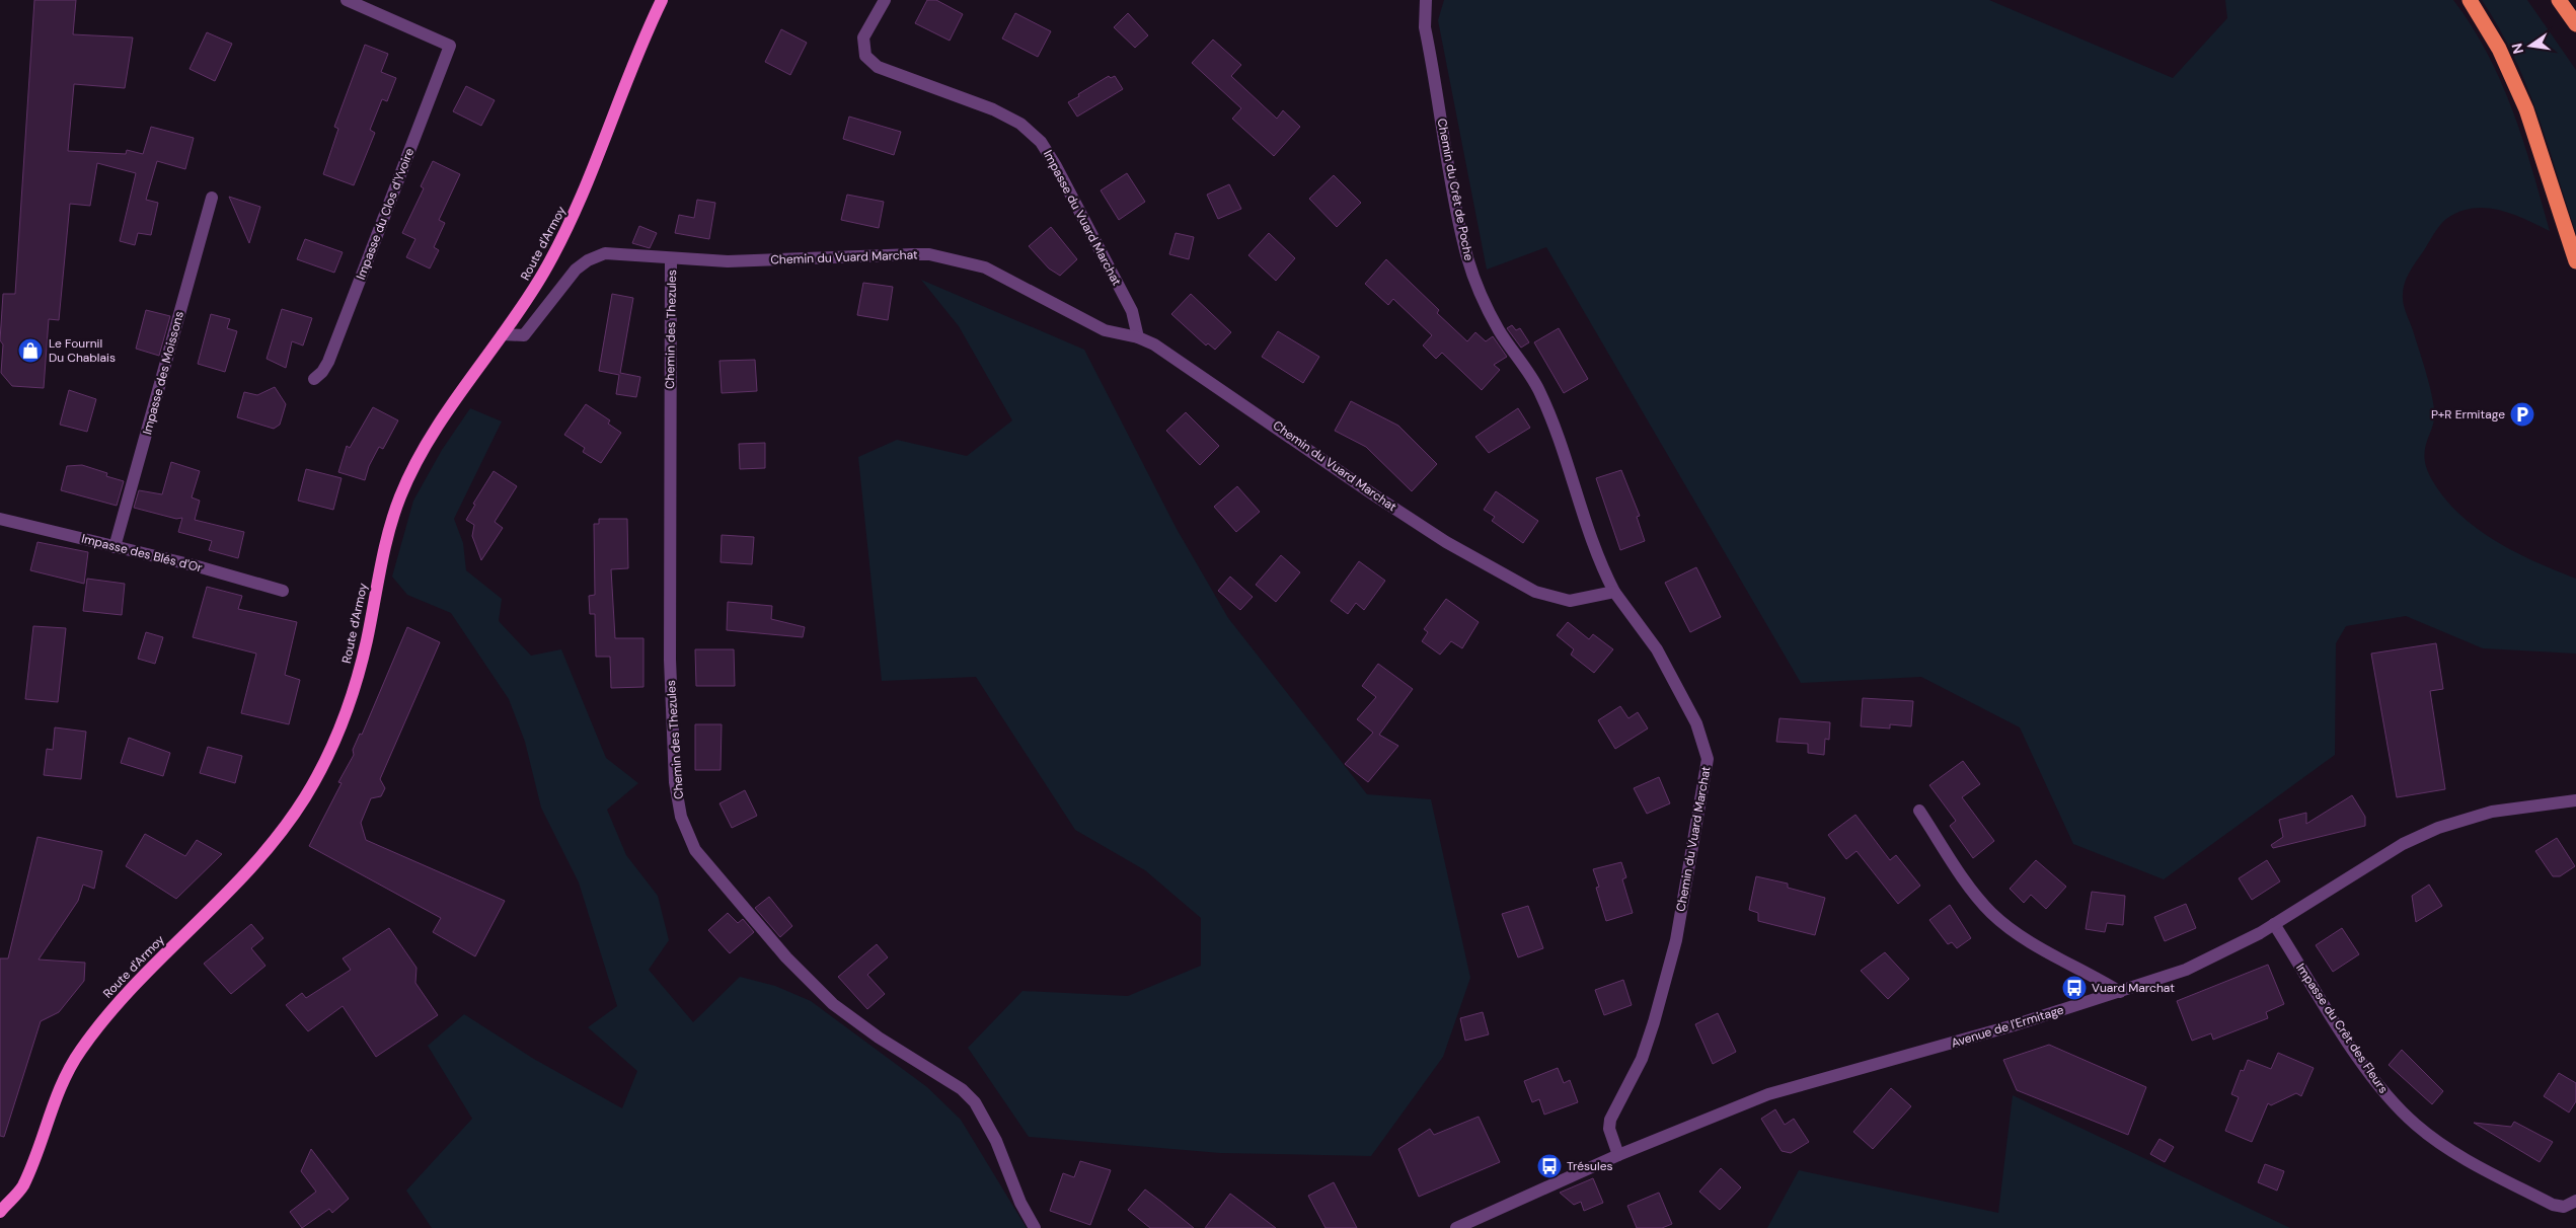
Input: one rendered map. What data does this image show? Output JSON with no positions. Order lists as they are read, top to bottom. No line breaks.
{"streets":{"main road":["Route d'Armoy"],"street":["Chemin du Crêt de Poche","Impasse du Clos d'Yvoire","Impasse du Vuard Marchat","Chemin du Vuard Marchat","Chemin des Thezules","Impasse des Moissons","Impasse des Blés d'Or","Avenue de l'Ermitage","Impasse du Crêt des Fleurs"]},"crossings":[["Chemin du Crêt de Poche","Chemin du Vuard Marchat"],["Impasse du Vuard Marchat","Chemin du Vuard Marchat"],["Route d'Armoy","Chemin du Vuard Marchat"],["Chemin du Vuard Marchat","Chemin des Thezules"],["Chemin du Vuard Marchat","Avenue de l'Ermitage"],["Impasse des Moissons","Impasse des Blés d'Or"],["Avenue de l'Ermitage","Impasse du Crêt des Fleurs"]],"places":{"shop":["Le Fournil Du Chablais"],"parking":["P+R Ermitage"],"bus stop":["Vuard Marchat","Trésules"]},"north":"left"}
